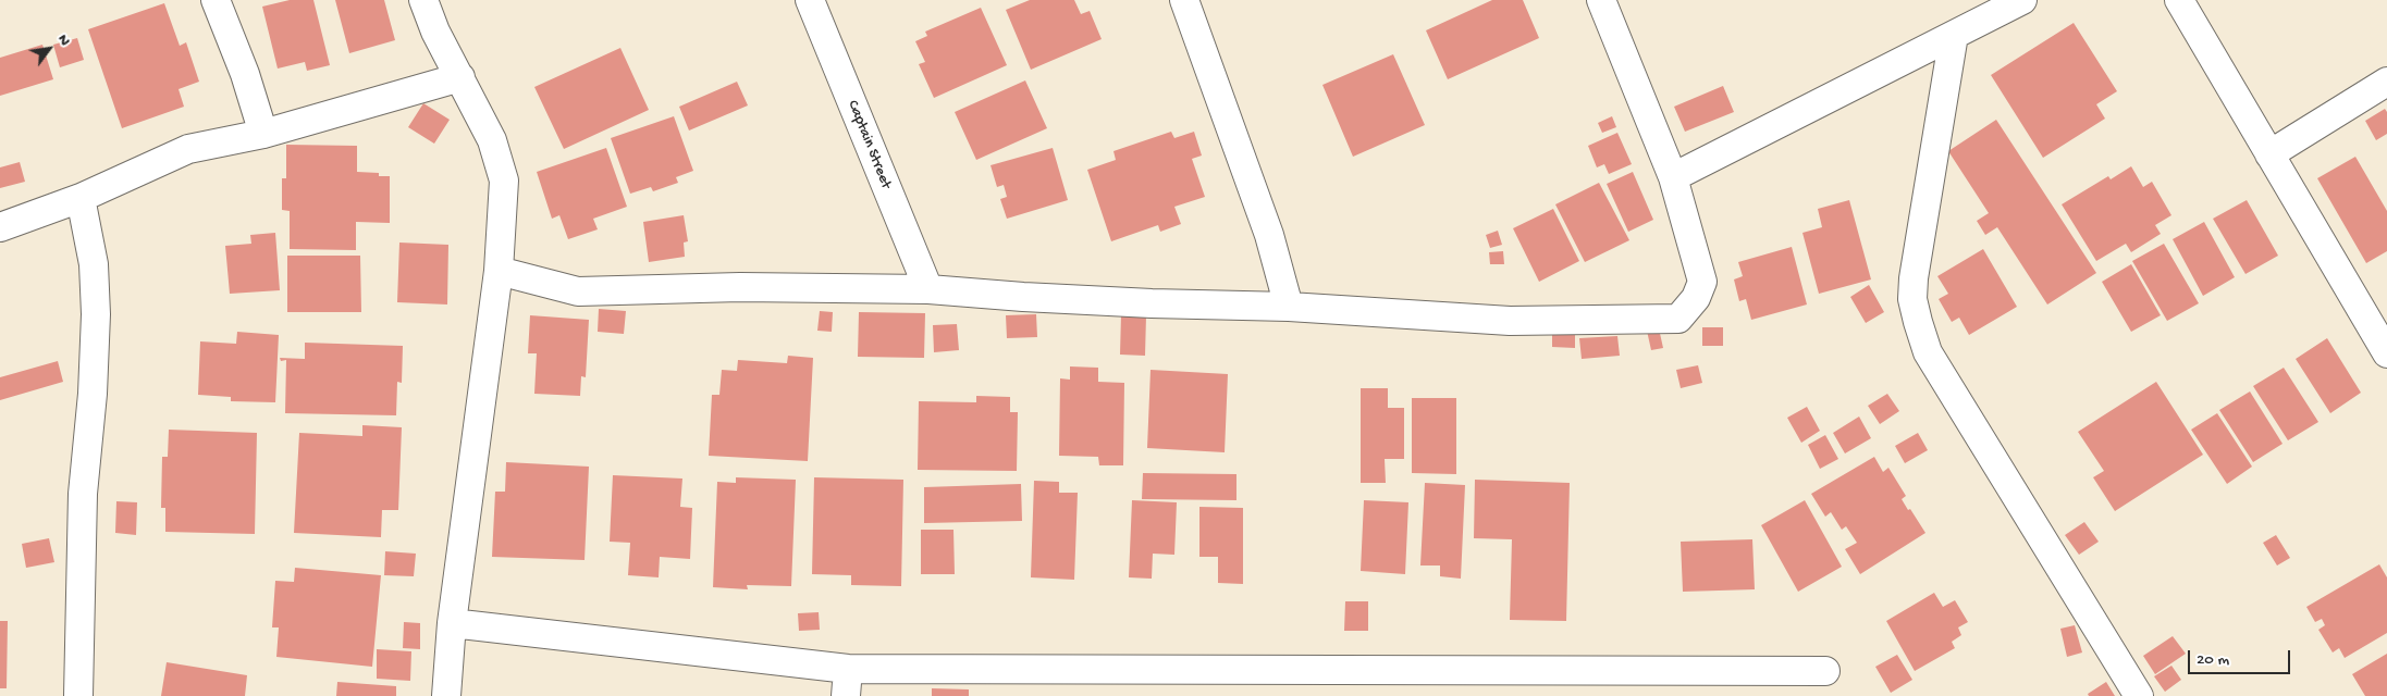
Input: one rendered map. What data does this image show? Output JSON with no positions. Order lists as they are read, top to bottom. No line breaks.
{"streets":{"street":["Captain Street"]},"scale_bar":"20 m","north":"top right"}
